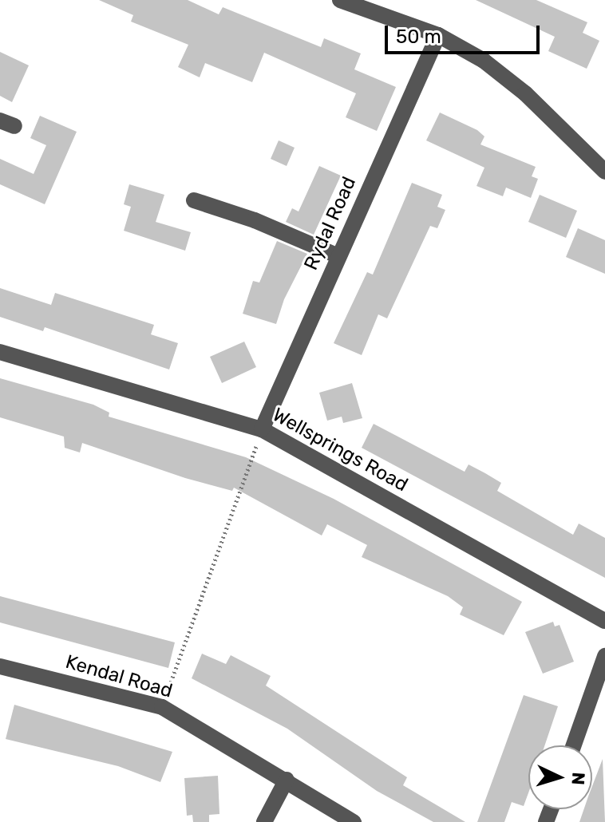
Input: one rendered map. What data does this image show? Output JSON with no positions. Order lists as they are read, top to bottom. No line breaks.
{"streets":{"street":["Rydal Road","Wellsprings Road","Kendal Road"]},"crossings":[["Rydal Road","Wellsprings Road"]],"scale_bar":"50 m","north":"right"}
